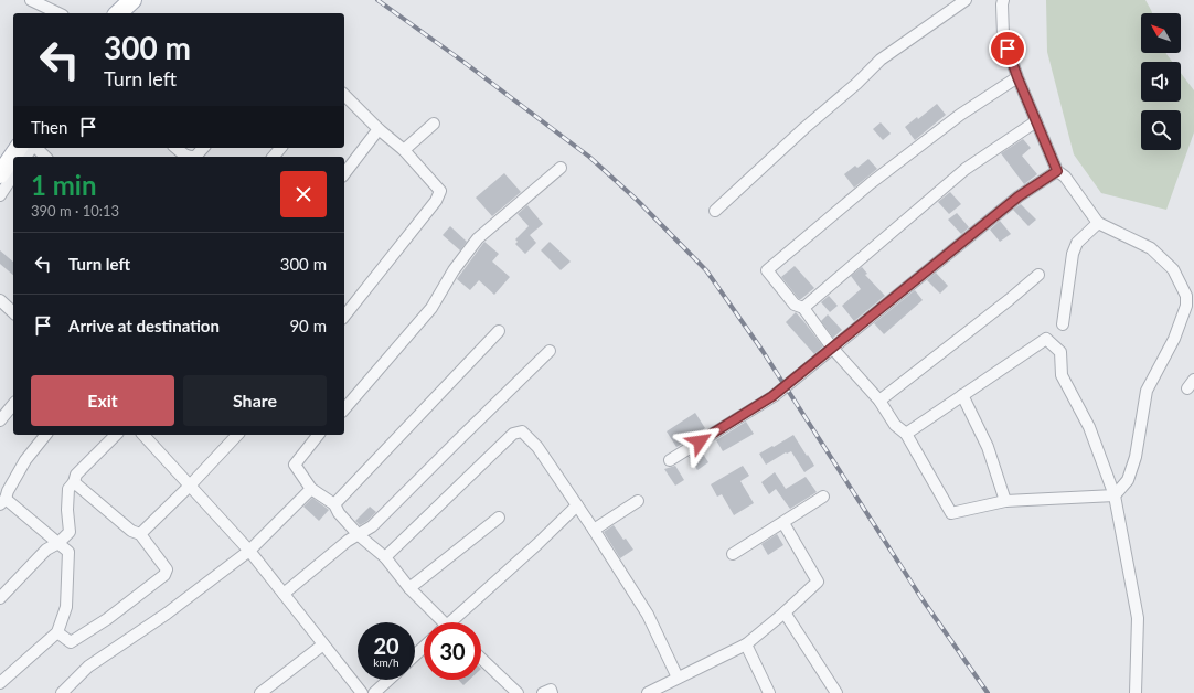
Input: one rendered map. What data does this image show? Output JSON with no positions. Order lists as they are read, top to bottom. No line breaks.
{"north":"top left","page":{"turn":["300 m","Turn left"],"then":"Then","heading":["1 min","390 m · 10:13"],"list":[{"name":"Turn left","value":"300 m"},{"name":"Arrive at destination","value":"90 m"}],"buttons":["Exit","Share"],"speed":"20 km/h","limit":"30"}}
